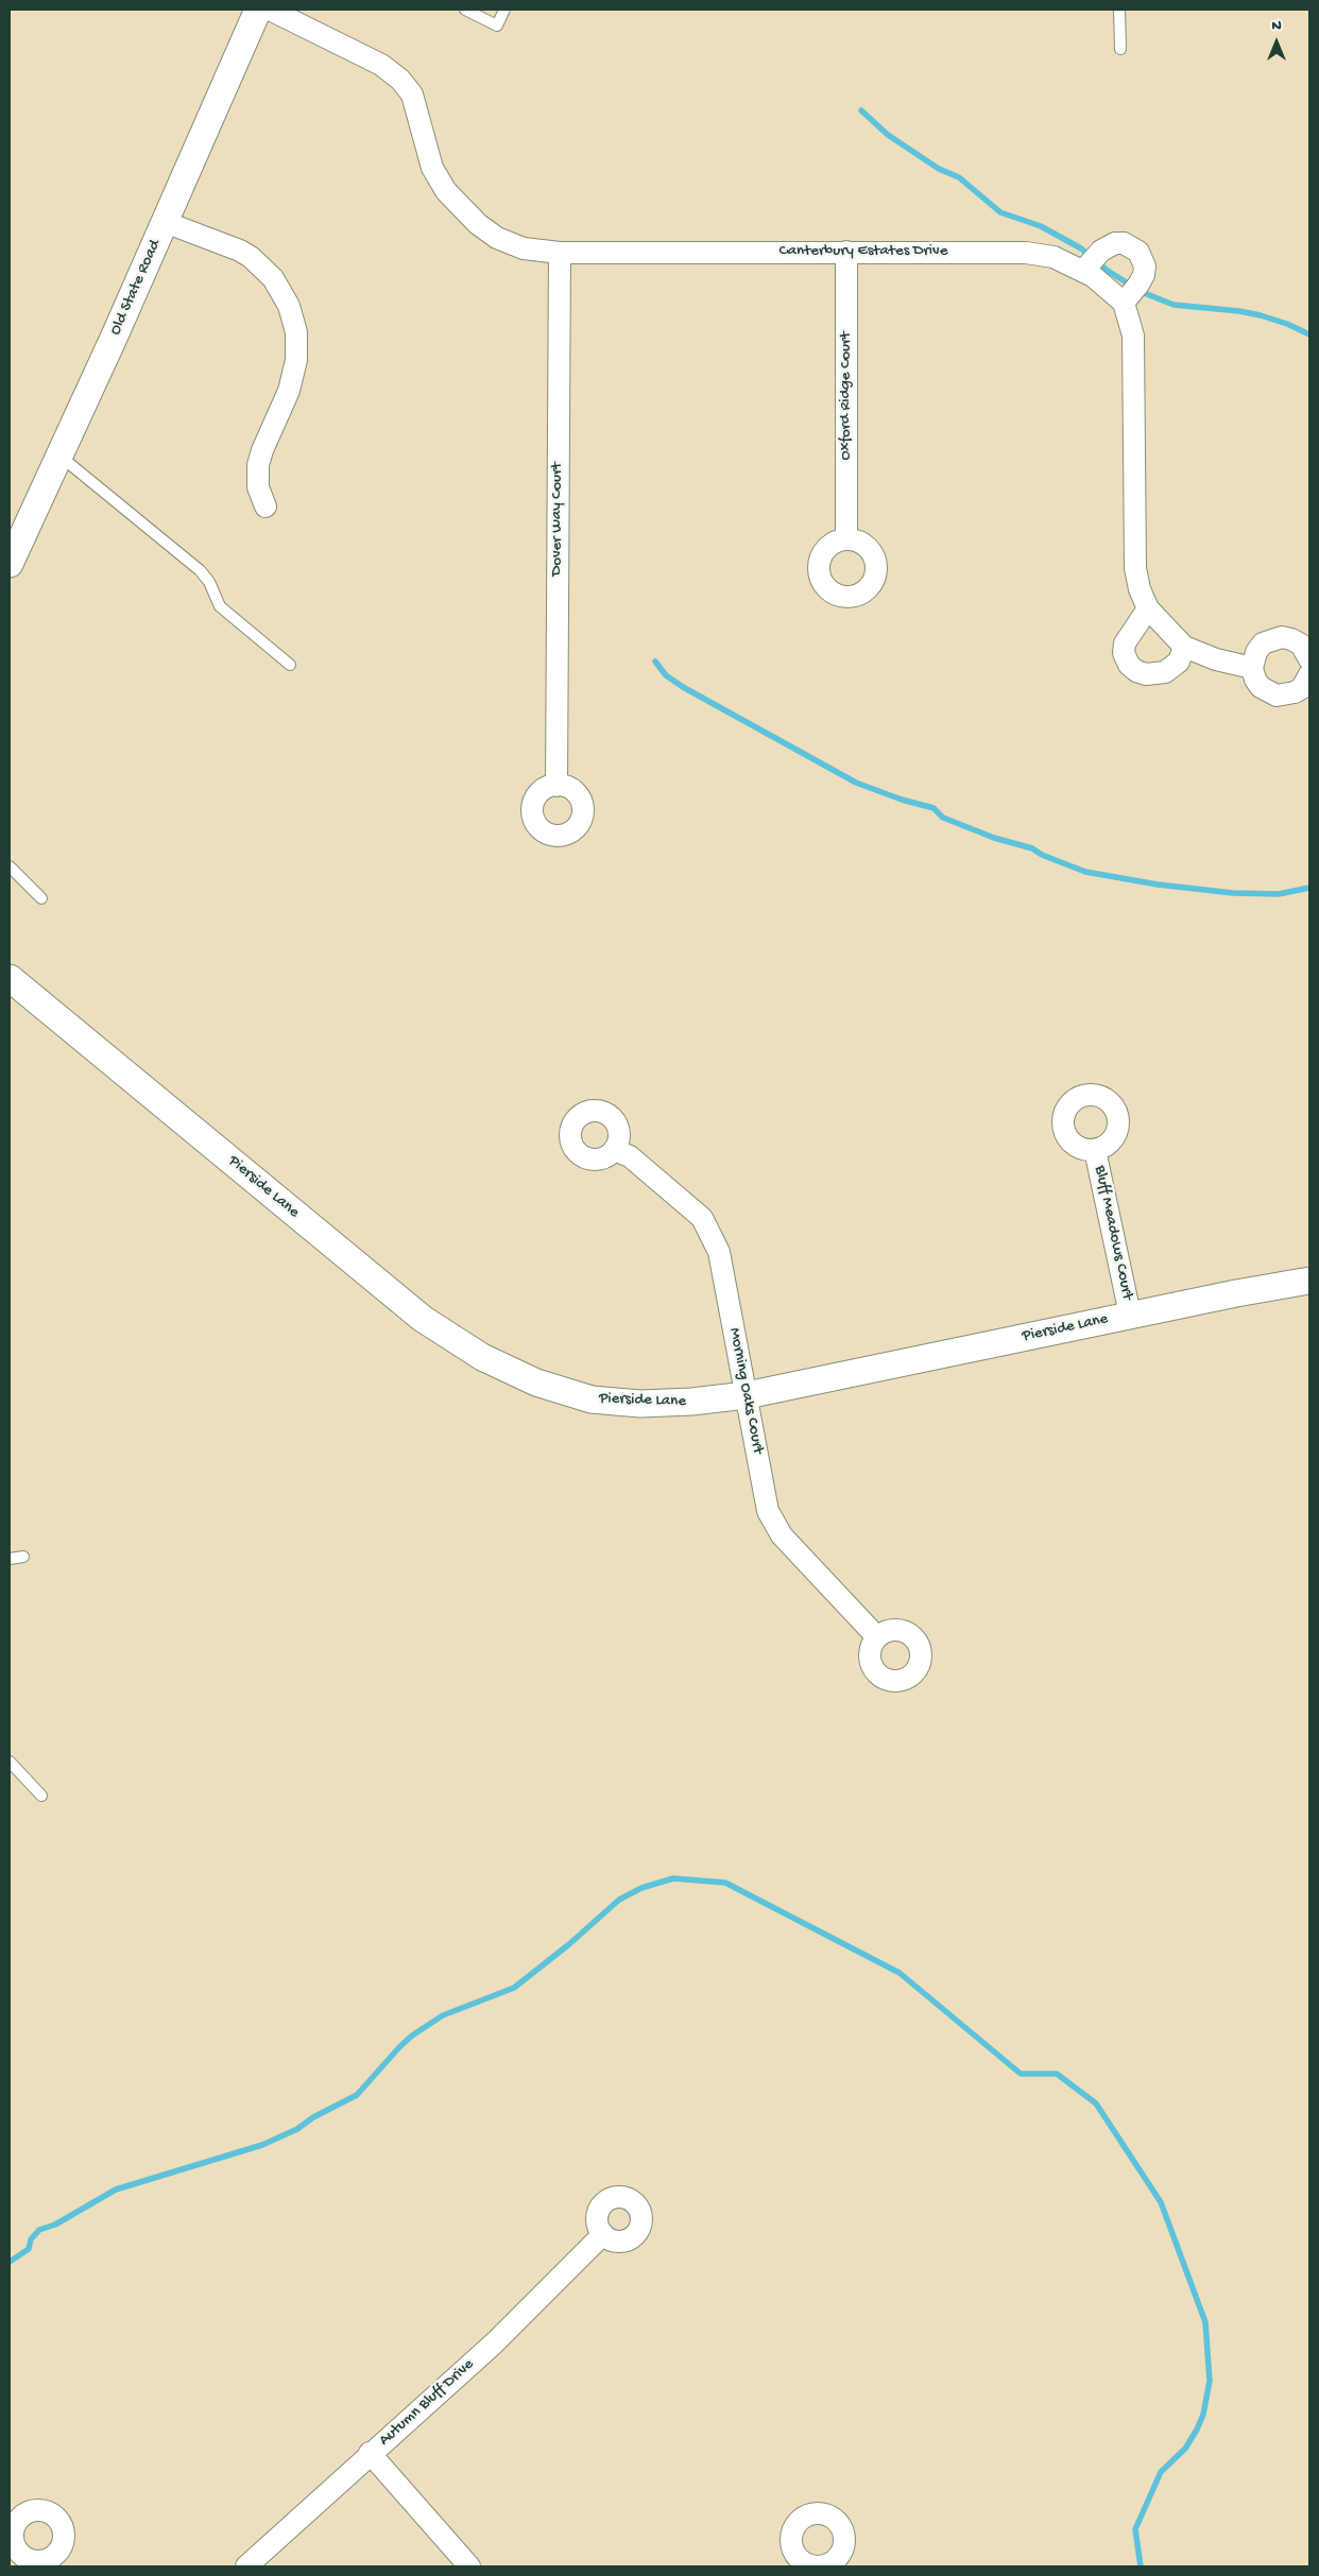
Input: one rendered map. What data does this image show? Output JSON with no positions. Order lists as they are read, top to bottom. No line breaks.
{"streets":{"street":["Canterbury Estates Drive","Old State Road","Oxford Ridge Court","Dover Way Court","Pierside Lane","Bluff Meadows Court","Morning Oaks Court","Autumn Bluff Drive"]},"crossings":[["Canterbury Estates Drive","Oxford Ridge Court"],["Canterbury Estates Drive","Dover Way Court"],["Pierside Lane","Bluff Meadows Court"],["Pierside Lane","Morning Oaks Court"]],"north":"top"}
